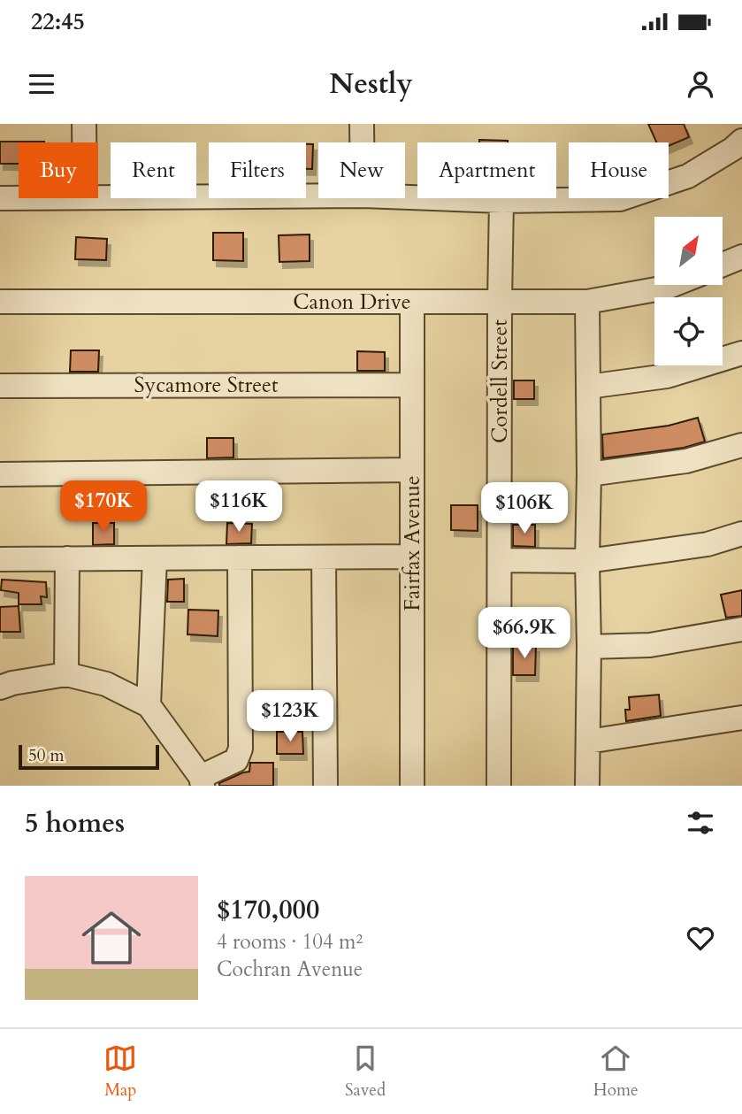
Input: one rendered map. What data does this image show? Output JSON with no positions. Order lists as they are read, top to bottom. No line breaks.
{"streets":{"street":["Canon Drive","Cordell Street","Sycamore Street","Fairfax Avenue"]},"crossings":[["Canon Drive","Cordell Street"],["Canon Drive","Fairfax Avenue"],["Sycamore Street","Fairfax Avenue"]],"scale_bar":"50 m","north":"top right","page":{"status":"22:45","header":"Nestly","chip":["Buy","Rent","Filters","New","Apartment","House"],"price":["$170K","$116K","$106K","$66.9K","$123K"],"scale":"50 m","heading":"5 homes","list":[{"name":"$170,000","note":"4 rooms · 104 m² · Cochran Avenue"}],"tabs":["Map","Saved","Home"]}}
